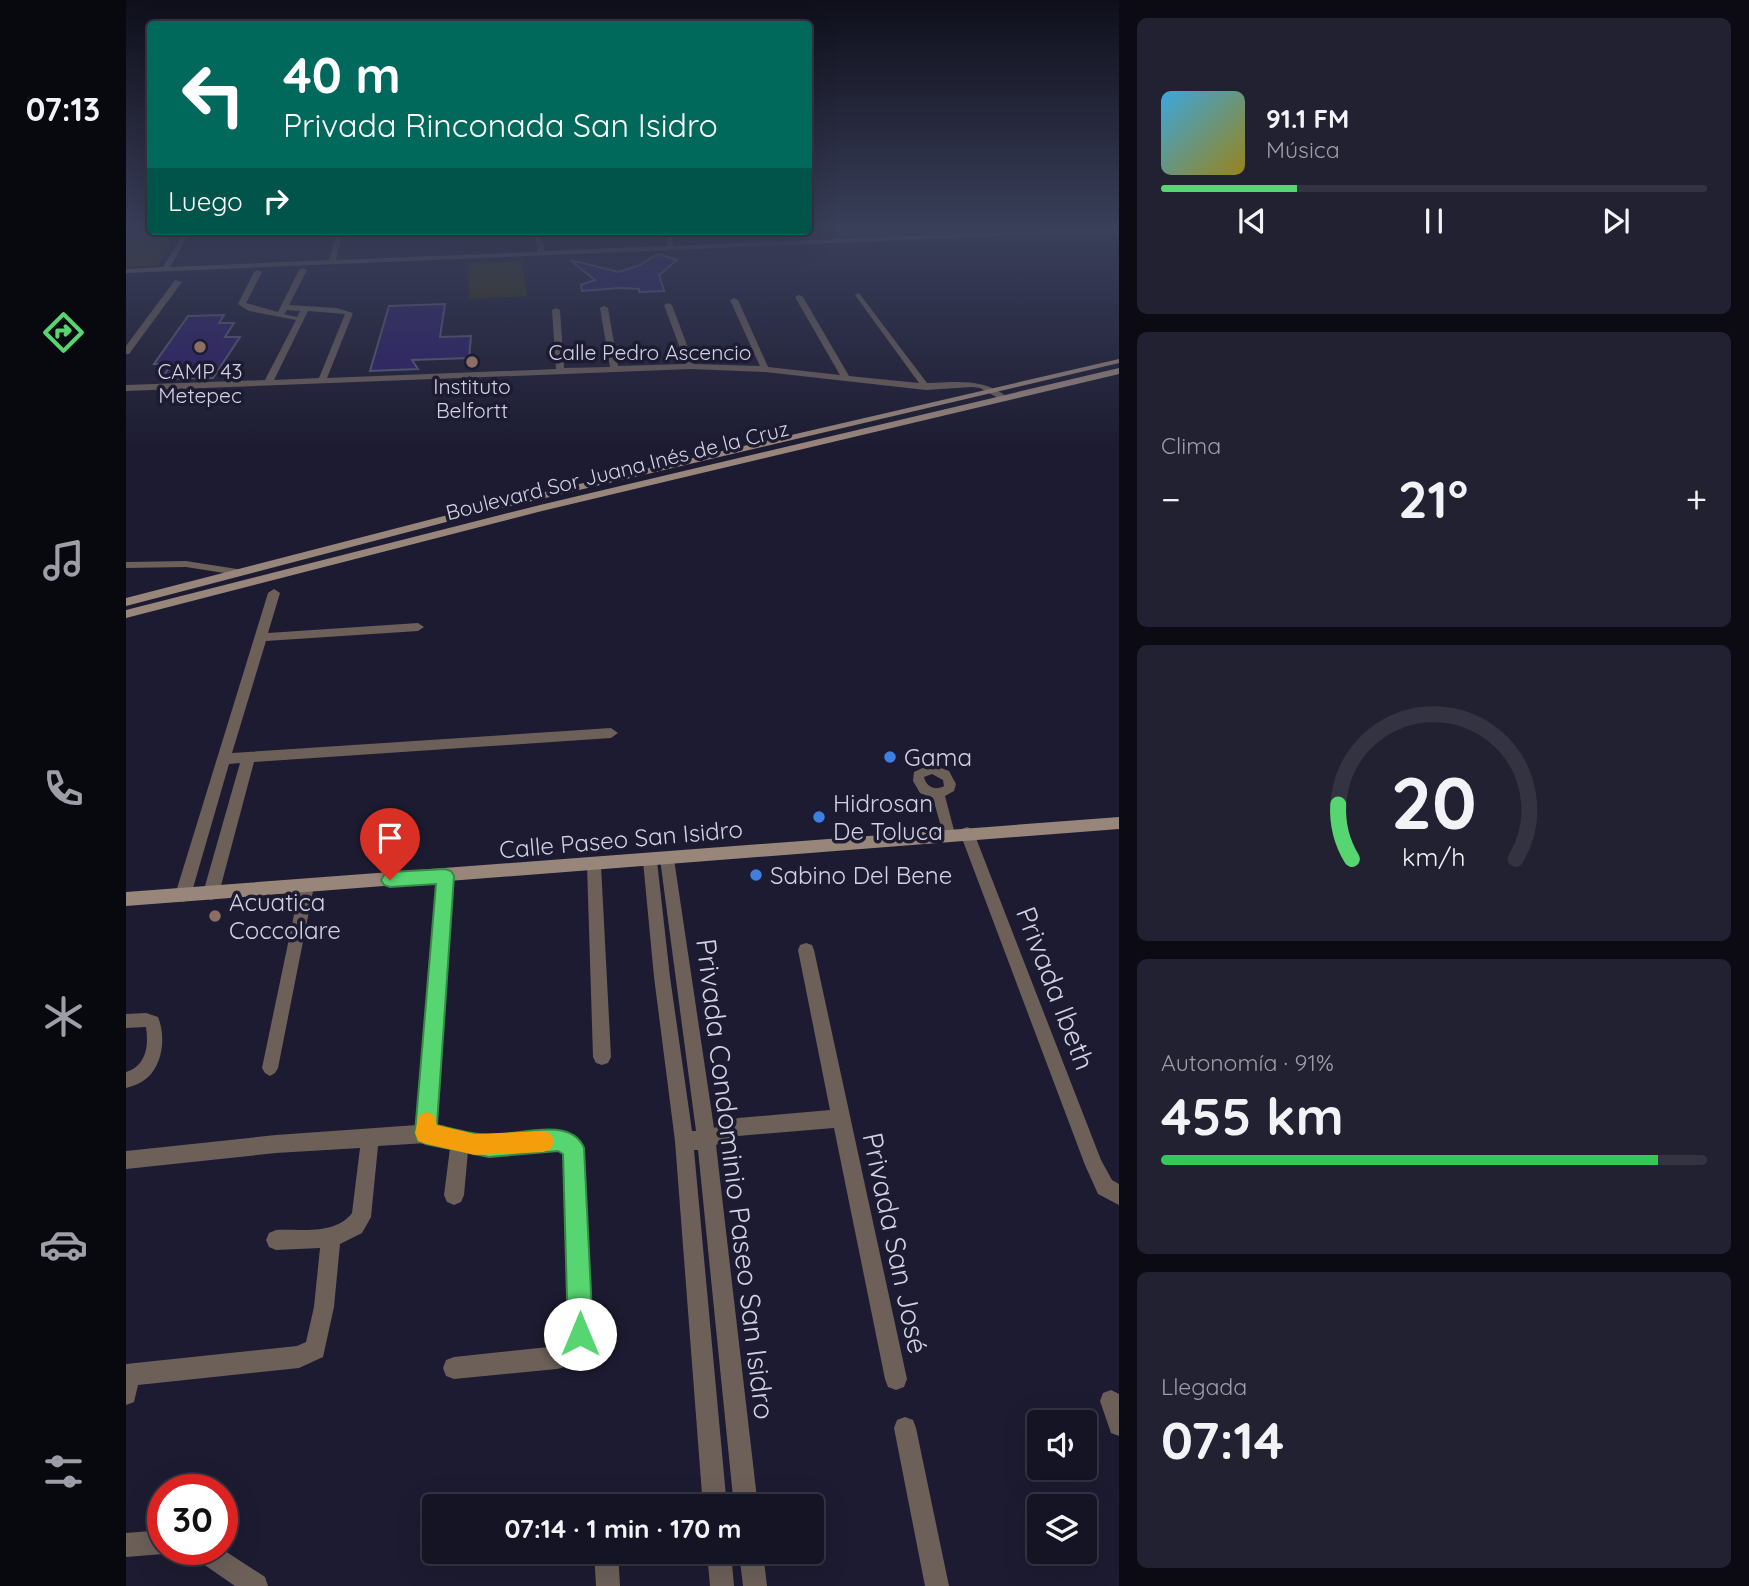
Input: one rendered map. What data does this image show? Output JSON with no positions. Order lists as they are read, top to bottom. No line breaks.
{"streets":{"main road":["Boulevard Sor Juana Inés de la Cruz","Calle Paseo San Isidro"],"street":["Calle Pedro Ascencio","Privada Ibeth","Privada Condominio Paseo San Isidro","Privada San José"]},"crossings":[["Calle Pedro Ascencio","Boulevard Sor Juana Inés de la Cruz"],["Calle Paseo San Isidro","Privada Ibeth"],["Calle Paseo San Isidro","Privada Condominio Paseo San Isidro"],["Privada Condominio Paseo San Isidro","Privada San José"]],"places":["CAMP 43 Metepec","Instituto Belfortt","Gama","Hidrosan De Toluca","Sabino Del Bene","Acuatica Coccolare"],"page":{"tabs":"07:13","turn":["40 m","Privada Rinconada San Isidro"],"song":["91.1 FM","Música"],"then":"Luego","tile":["Clima",["Autonomía · 91%","455 km"],["Llegada","07:14"]],"heat":["−","21°","+"],"limit":"30","trip":"07:14 · 1 min · 170 m","gauge":["20","km/h"]}}
